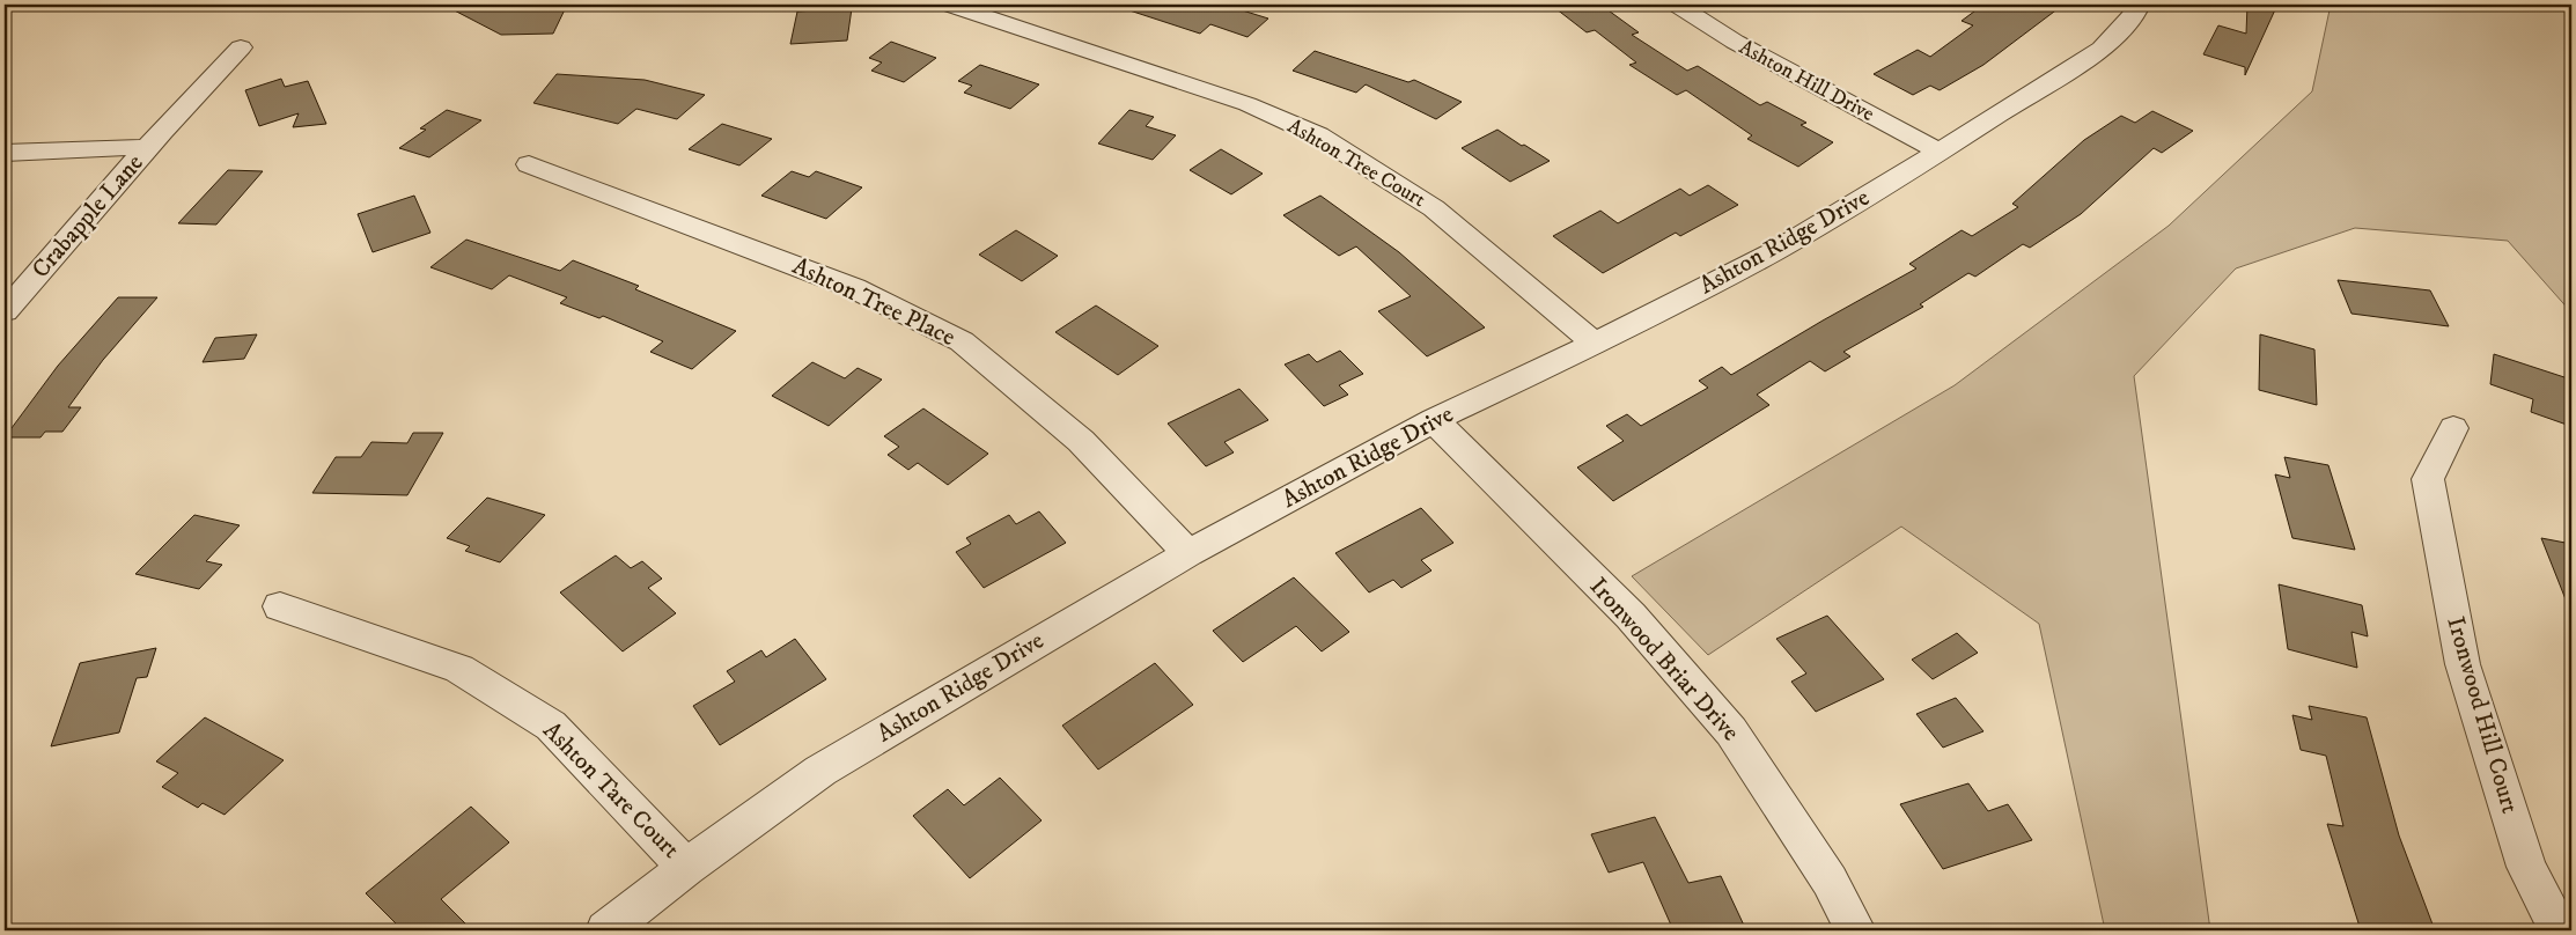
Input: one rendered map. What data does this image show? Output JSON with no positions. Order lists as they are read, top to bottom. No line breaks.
{"streets":{"street":["Ashton Hill Drive","Ashton Tree Court","Crabapple Lane","Ashton Ridge Drive","Ashton Tree Place","Ironwood Briar Drive","Ironwood Hill Court","Ashton Tare Court"]},"crossings":[["Ashton Hill Drive","Ashton Ridge Drive"],["Ashton Tree Court","Ashton Ridge Drive"],["Ashton Ridge Drive","Ashton Tree Place"],["Ashton Ridge Drive","Ironwood Briar Drive"],["Ashton Ridge Drive","Ashton Tare Court"]]}
